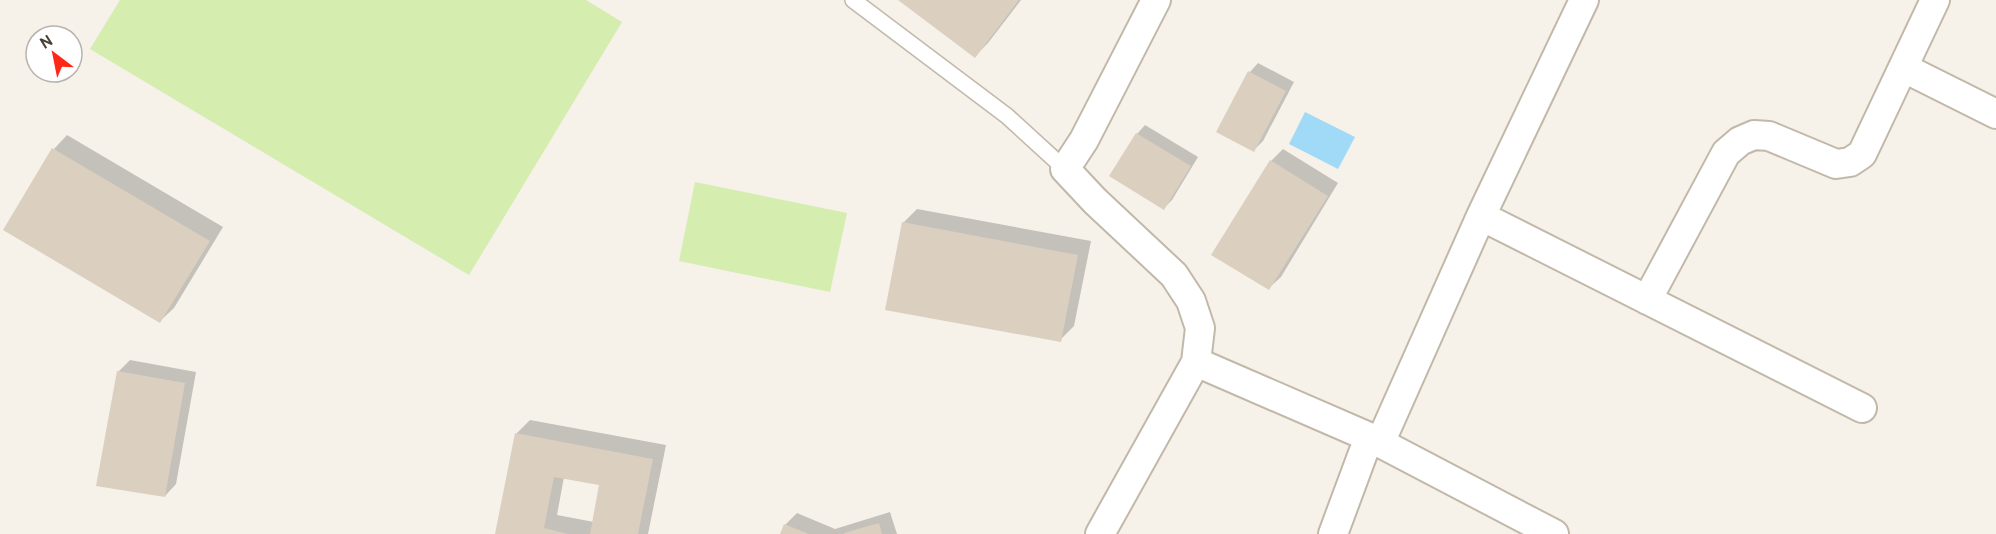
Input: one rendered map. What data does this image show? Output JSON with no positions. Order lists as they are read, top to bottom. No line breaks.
{"north":"top left"}
